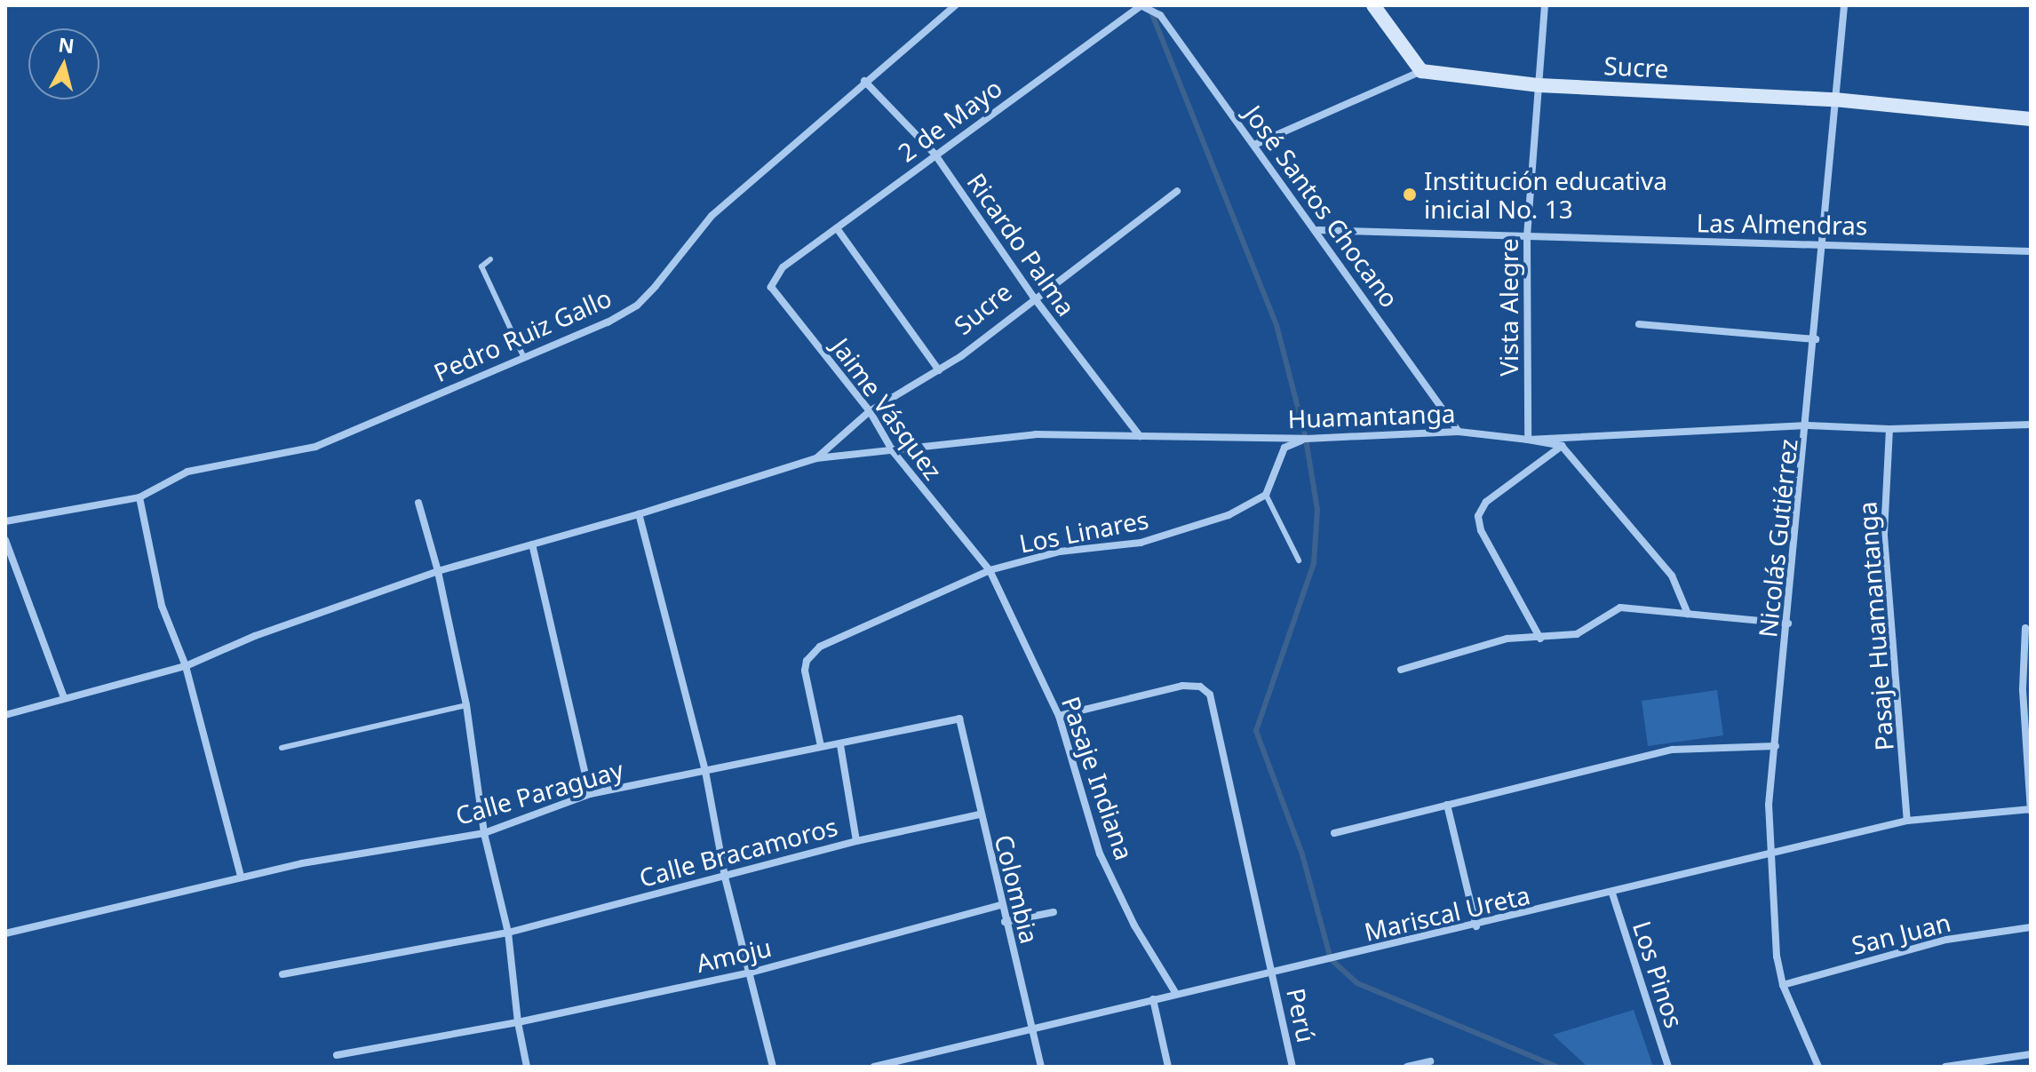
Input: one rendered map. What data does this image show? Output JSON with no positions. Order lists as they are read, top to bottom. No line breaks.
{"streets":{"street":["Sucre","2 de Mayo","José Santos Chocano","Las Almendras","Ricardo Palma","Vista Alegre","Pedro Ruiz Gallo","Jaime Vásquez","Huamantanga","Los Linares","Nicolás Gutiérrez","Pasaje Huamantanga","Pasaje Indiana","Calle Paraguay","Calle Bracamoros","Colombia","Mariscal Ureta","San Juan","Amoju","Los Pinos","Perú"]},"crossings":[["Sucre","Ricardo Palma"],["Sucre","Vista Alegre"],["Sucre","Jaime Vásquez"],["Sucre","Huamantanga"],["Sucre","Nicolás Gutiérrez"],["2 de Mayo","José Santos Chocano"],["2 de Mayo","Ricardo Palma"],["2 de Mayo","Jaime Vásquez"],["José Santos Chocano","Las Almendras"],["José Santos Chocano","Huamantanga"],["Las Almendras","Vista Alegre"],["Las Almendras","Nicolás Gutiérrez"],["Ricardo Palma","Pedro Ruiz Gallo"],["Ricardo Palma","Huamantanga"],["Vista Alegre","Huamantanga"],["Jaime Vásquez","Huamantanga"],["Jaime Vásquez","Los Linares"],["Jaime Vásquez","Pasaje Indiana"],["Huamantanga","Nicolás Gutiérrez"],["Huamantanga","Pasaje Huamantanga"],["Los Linares","Pasaje Indiana"],["Los Linares","Calle Paraguay"],["Nicolás Gutiérrez","Mariscal Ureta"],["Nicolás Gutiérrez","San Juan"],["Pasaje Huamantanga","Mariscal Ureta"],["Pasaje Indiana","Mariscal Ureta"],["Pasaje Indiana","Perú"],["Calle Paraguay","Colombia"],["Calle Bracamoros","Colombia"],["Colombia","Mariscal Ureta"],["Colombia","Amoju"],["Mariscal Ureta","Los Pinos"],["Mariscal Ureta","Perú"]],"places":["Institución educativa inicial No. 13"],"north":"top"}
